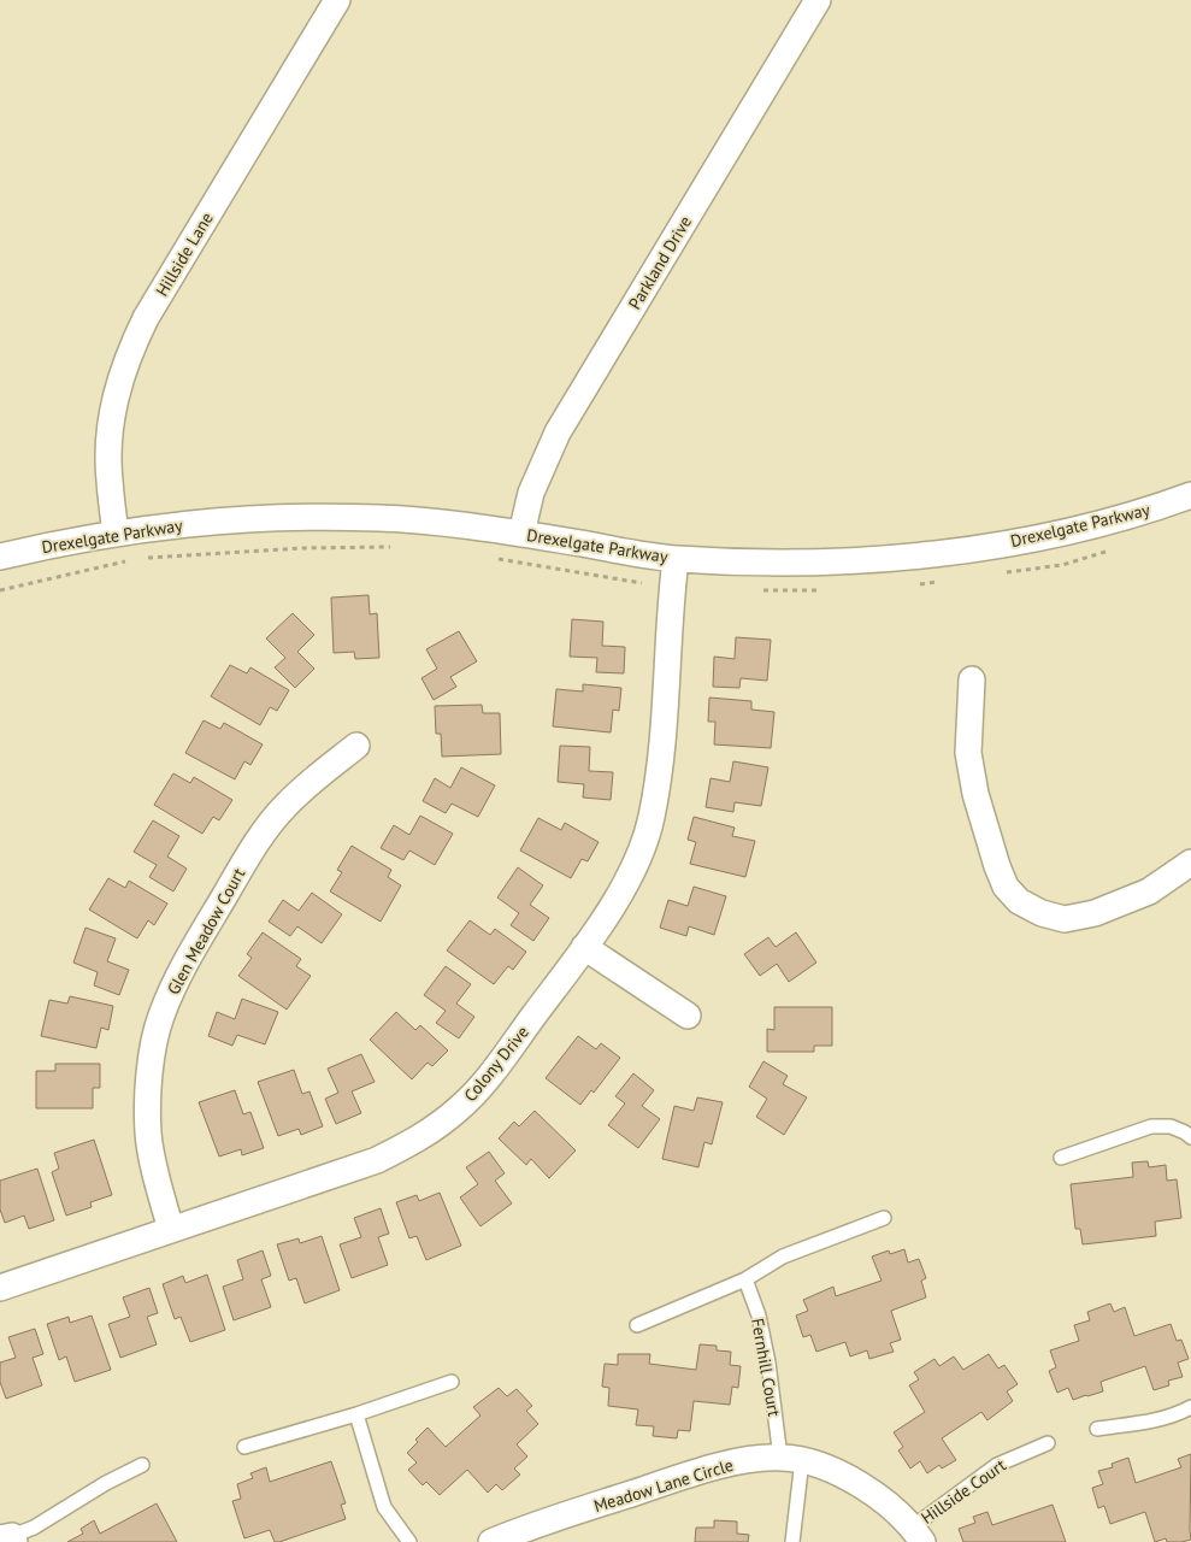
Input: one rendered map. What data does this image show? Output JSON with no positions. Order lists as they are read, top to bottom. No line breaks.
{"streets":{"street":["Hillside Lane","Parkland Drive","Drexelgate Parkway","Glen Meadow Court","Colony Drive","Meadow Lane Circle"],"lane":["Fernhill Court","Hillside Court"]},"crossings":[["Hillside Lane","Drexelgate Parkway"],["Parkland Drive","Drexelgate Parkway"],["Drexelgate Parkway","Colony Drive"],["Glen Meadow Court","Colony Drive"],["Fernhill Court","Meadow Lane Circle"],["Meadow Lane Circle","Hillside Court"]]}
